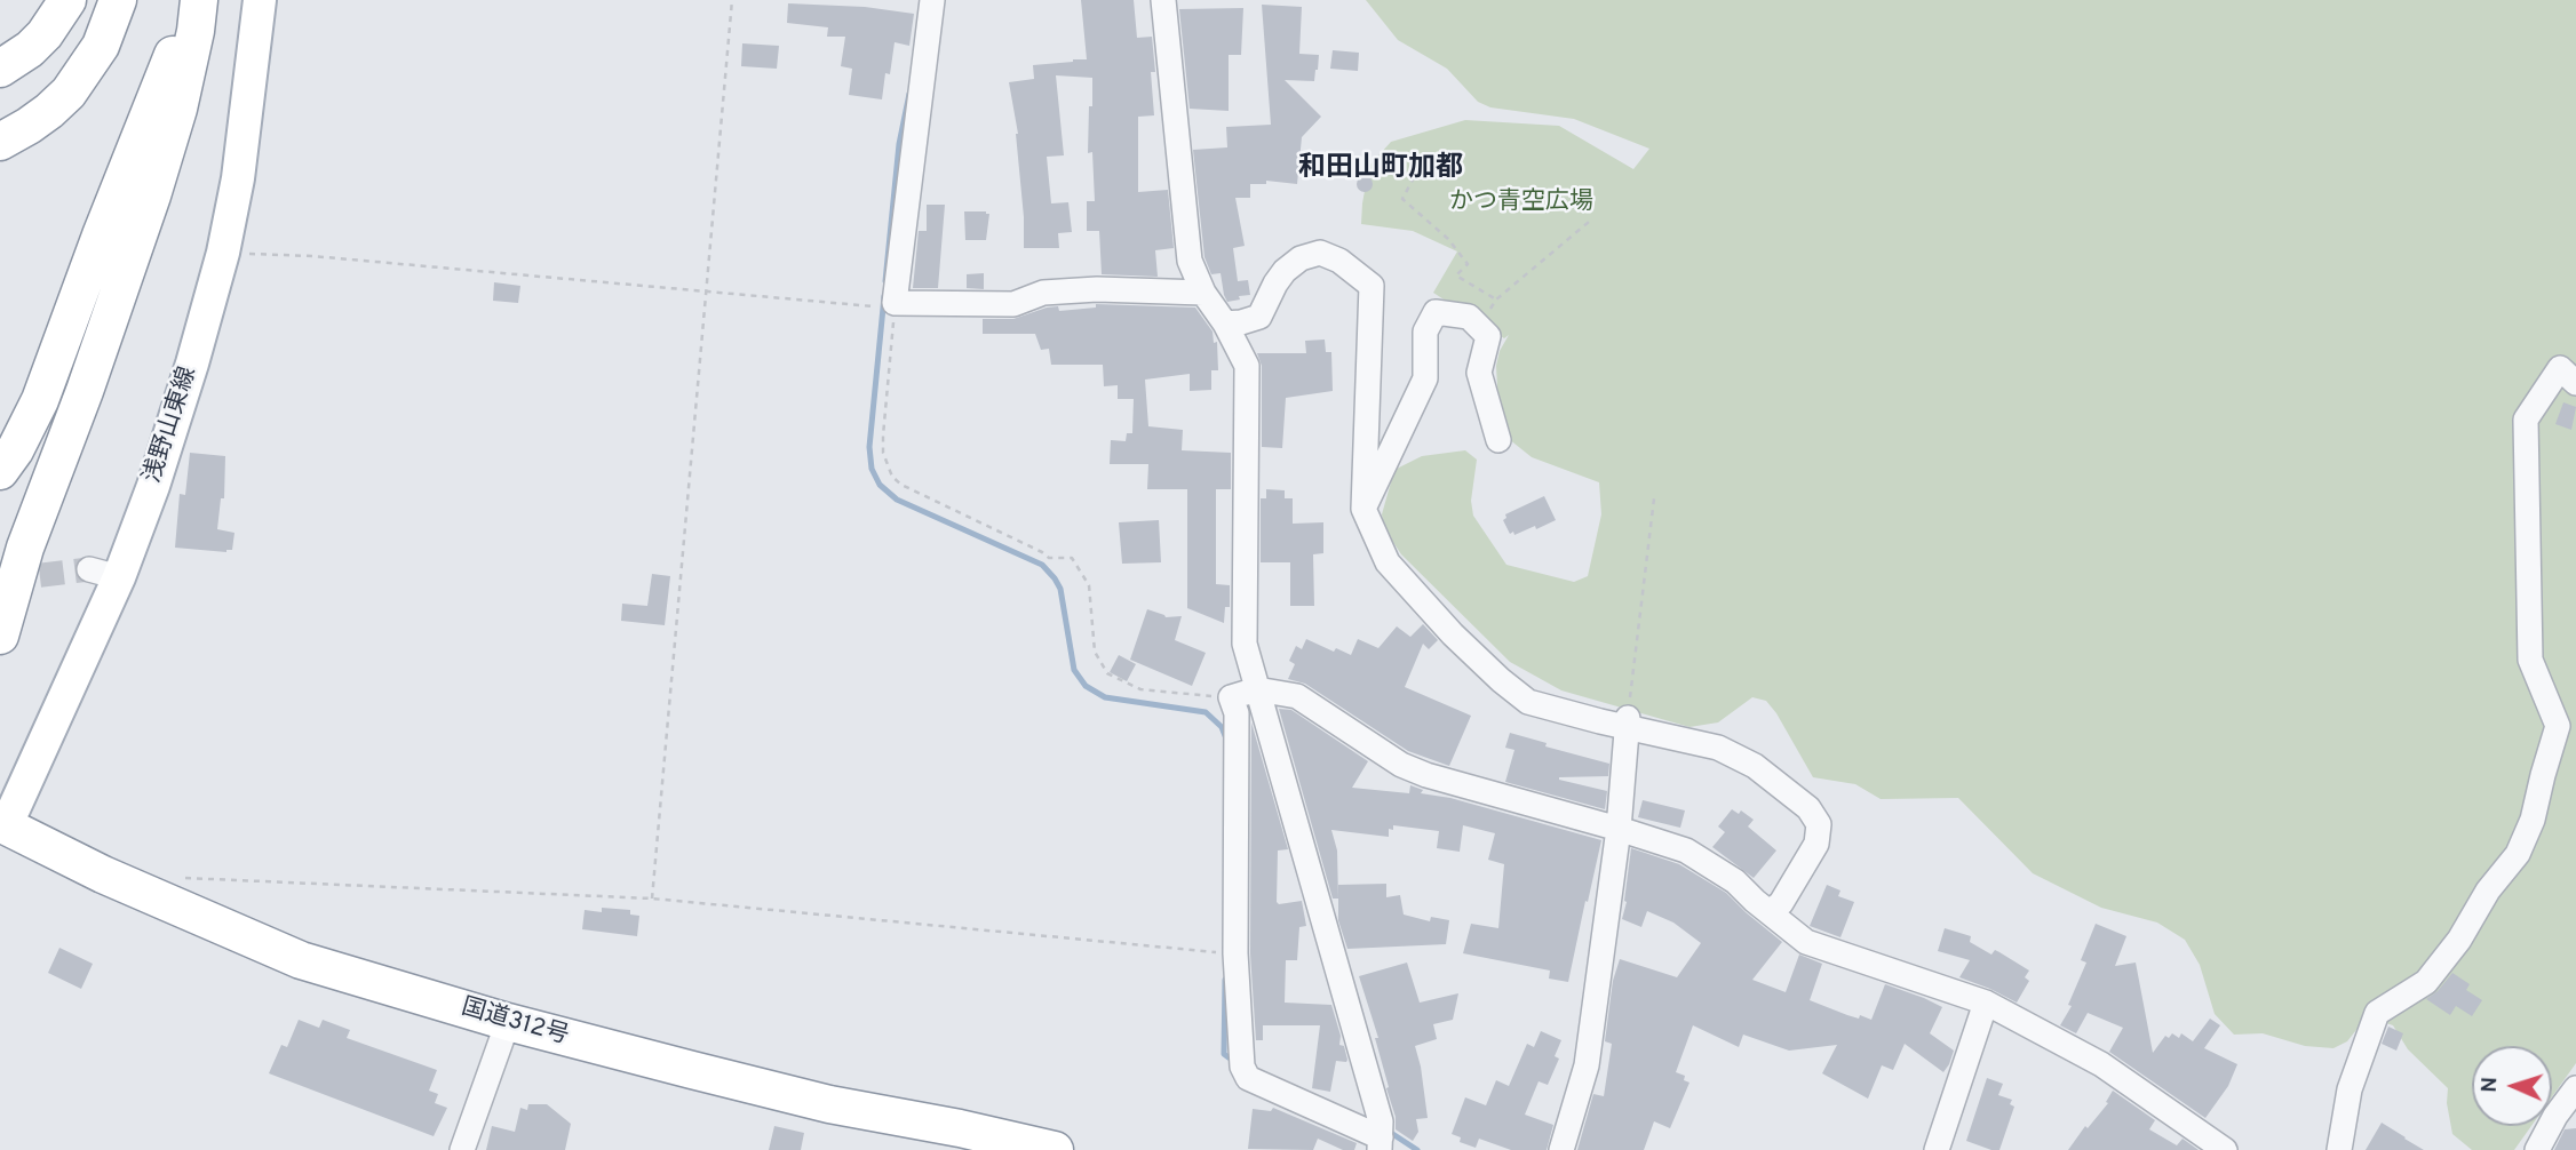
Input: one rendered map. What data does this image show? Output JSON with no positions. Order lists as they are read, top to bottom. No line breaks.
{"streets":{"highway":["国道312号"],"main road":["浅野山東線"]},"crossings":[["浅野山東線","国道312号"]],"districts":["和田山町加都"],"parks":["かつ青空広場"],"north":"left"}
